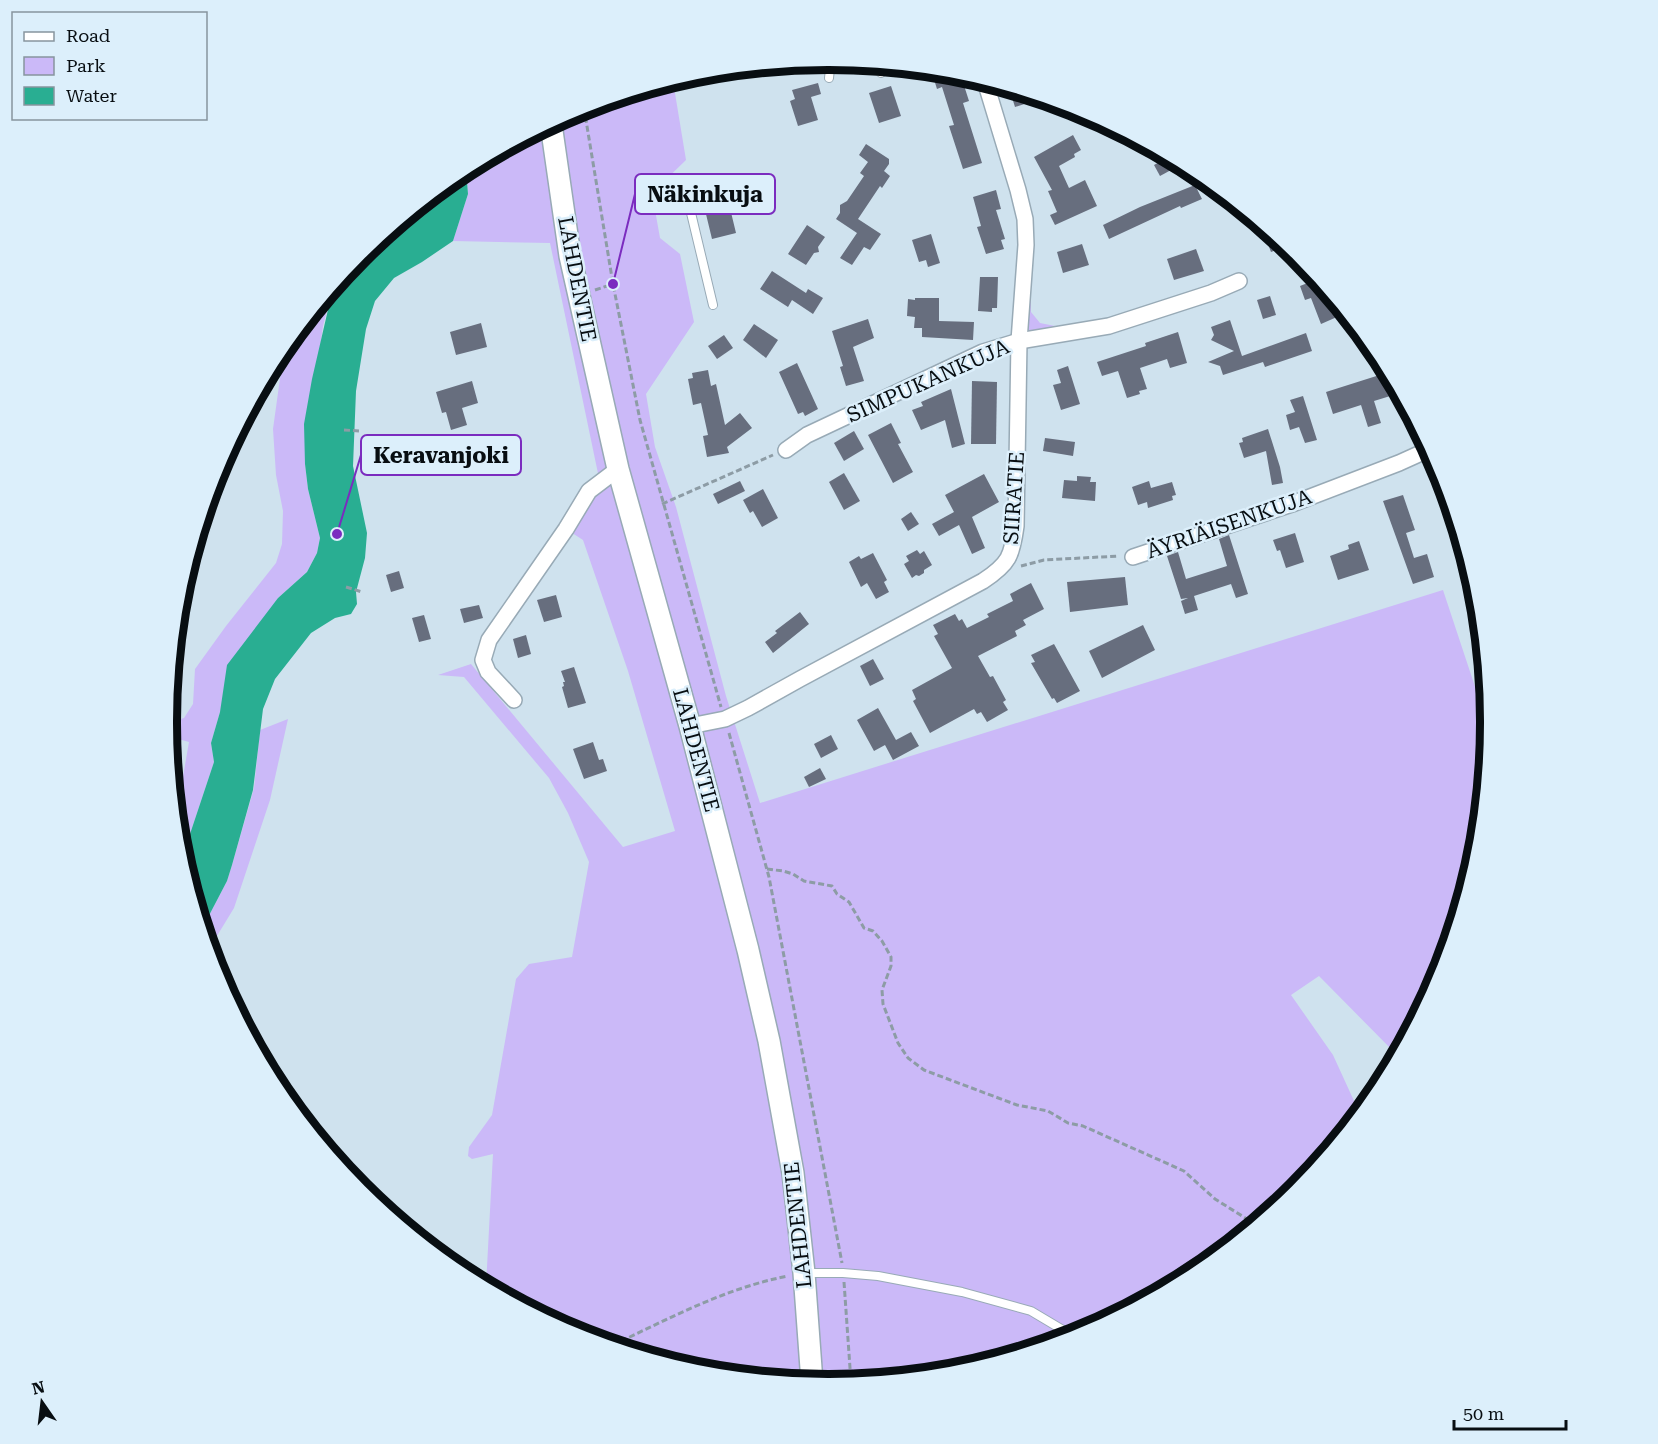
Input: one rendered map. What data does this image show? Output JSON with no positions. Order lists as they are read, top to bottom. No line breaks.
{"streets":{"main road":["LAHDENTIE"],"street":["SIMPUKANKUJA","SIIRATIE","ÄYRIÄISENKUJA"]},"crossings":[["LAHDENTIE","SIIRATIE"],["SIMPUKANKUJA","SIIRATIE"]],"places":["Näkinkuja","Keravanjoki"],"legend":["Road","Park","Water"],"scale_bar":"50 m","north":"top"}
